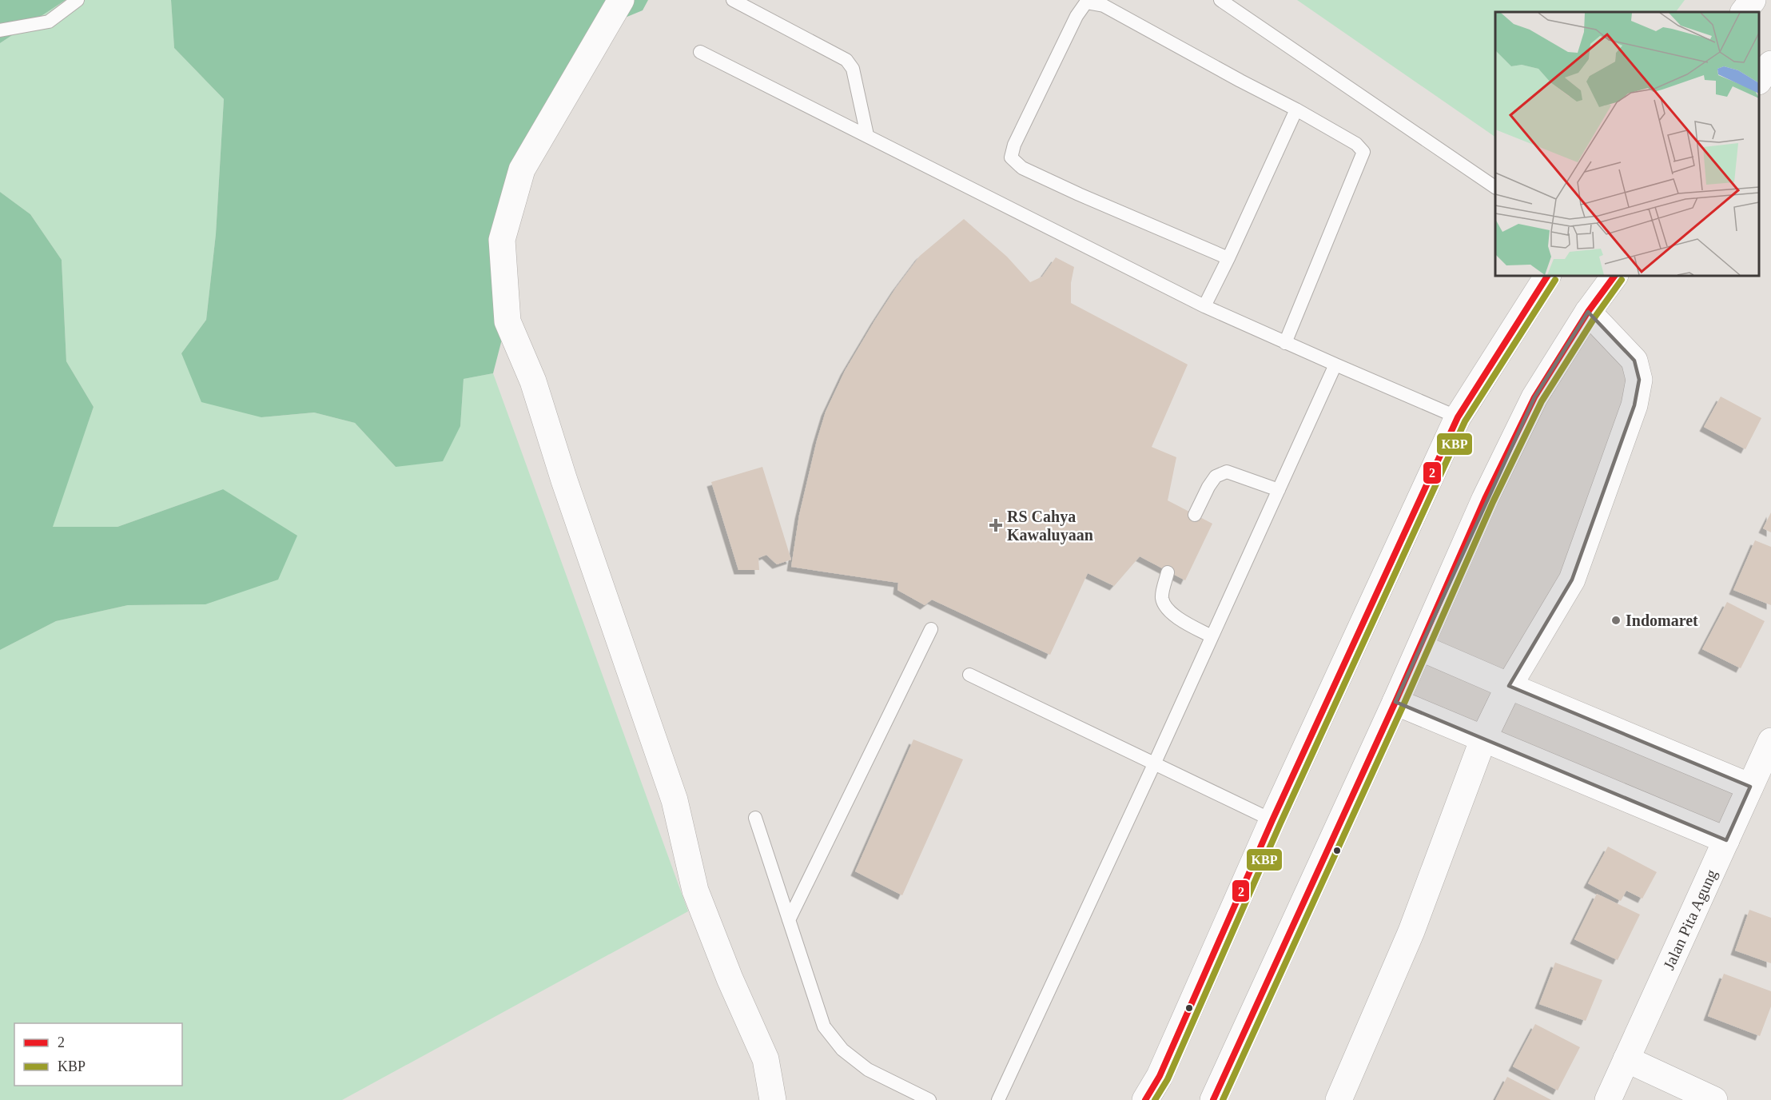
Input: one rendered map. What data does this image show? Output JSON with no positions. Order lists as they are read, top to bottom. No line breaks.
{"streets":{"street":["Jalan Pita Agung"]},"places":{"health":["RS Cahya Kawaluyaan"],"other":["Indomaret"]},"lines":["transit line 2","transit line KBP"],"legend":["2","KBP"]}
